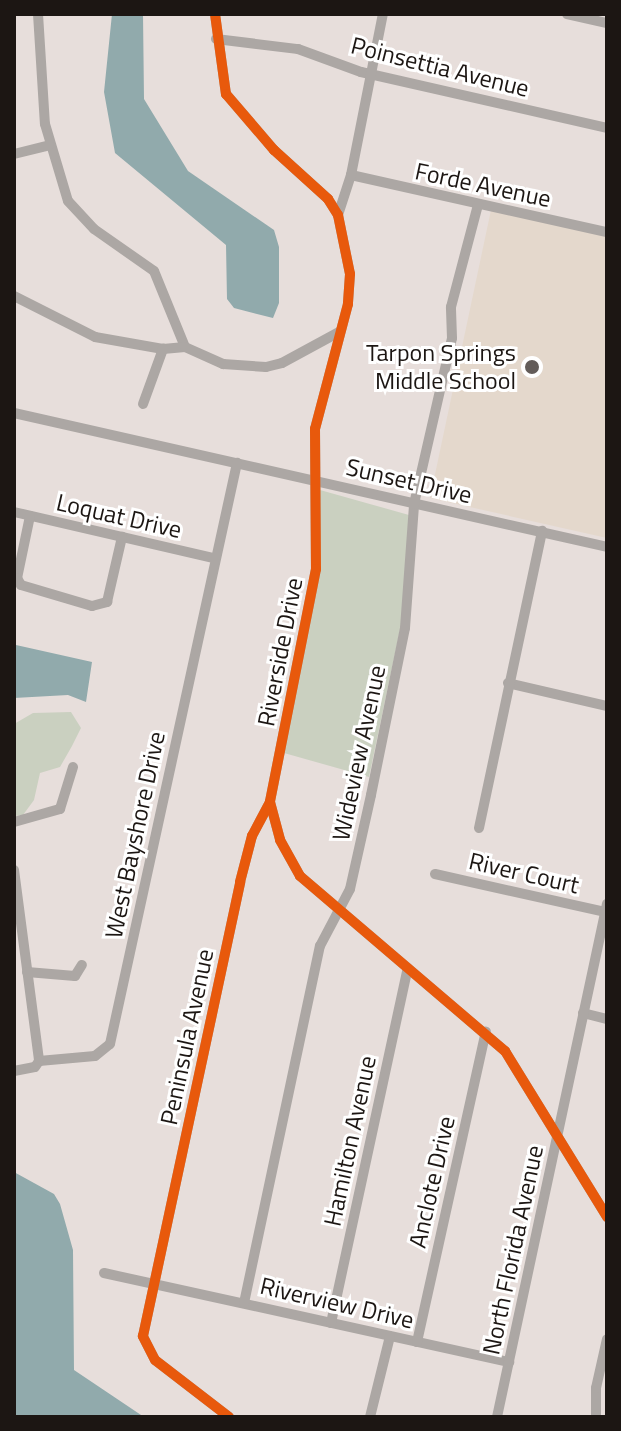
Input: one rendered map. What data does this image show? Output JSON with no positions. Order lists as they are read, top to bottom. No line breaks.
{"streets":{"street":["Poinsettia Avenue","Forde Avenue","Sunset Drive","Loquat Drive","Riverside Drive","Wideview Avenue","West Bayshore Drive","River Court","Peninsula Avenue","Hamilton Avenue","Anclote Drive","North Florida Avenue","Riverview Drive"]},"crossings":[["Forde Avenue","Wideview Avenue"],["Sunset Drive","Riverside Drive"],["Sunset Drive","Wideview Avenue"],["Sunset Drive","West Bayshore Drive"],["Loquat Drive","West Bayshore Drive"],["Riverside Drive","Wideview Avenue"],["Riverside Drive","Peninsula Avenue"],["Riverside Drive","Hamilton Avenue"],["Riverside Drive","Anclote Drive"],["Riverside Drive","North Florida Avenue"],["Wideview Avenue","Riverview Drive"],["River Court","North Florida Avenue"],["Peninsula Avenue","Riverview Drive"],["Hamilton Avenue","Riverview Drive"],["Anclote Drive","Riverview Drive"],["North Florida Avenue","Riverview Drive"]],"places":["Tarpon Springs Middle School"]}
